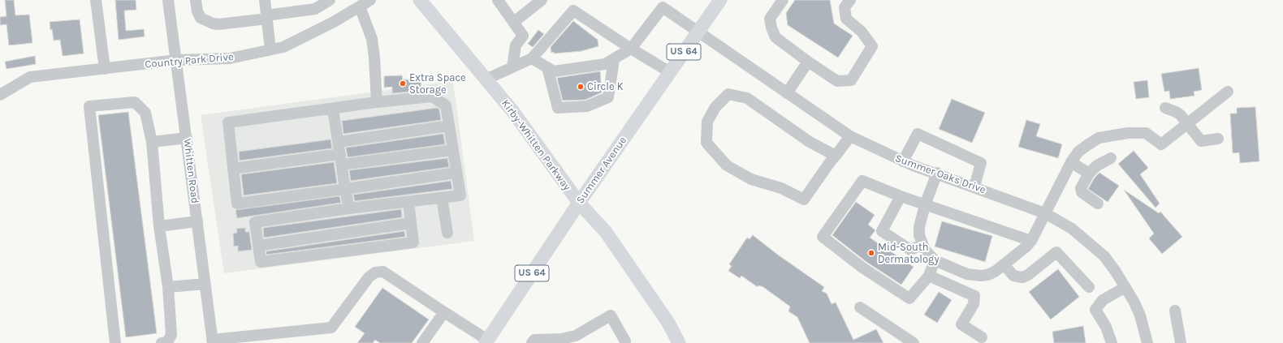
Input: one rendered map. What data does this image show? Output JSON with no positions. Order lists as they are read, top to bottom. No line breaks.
{"streets":{"main road":["US 64","Kirby-Whitten Parkway","Summer Avenue"],"street":["Country Park Drive","Whitten Road","Summer Oaks Drive"]},"crossings":[["Country Park Drive","Whitten Road"],["Kirby-Whitten Parkway","Summer Avenue"],["Summer Avenue","Summer Oaks Drive"]],"places":["Extra Space Storage","Circle K","Mid-South Dermatology"]}
